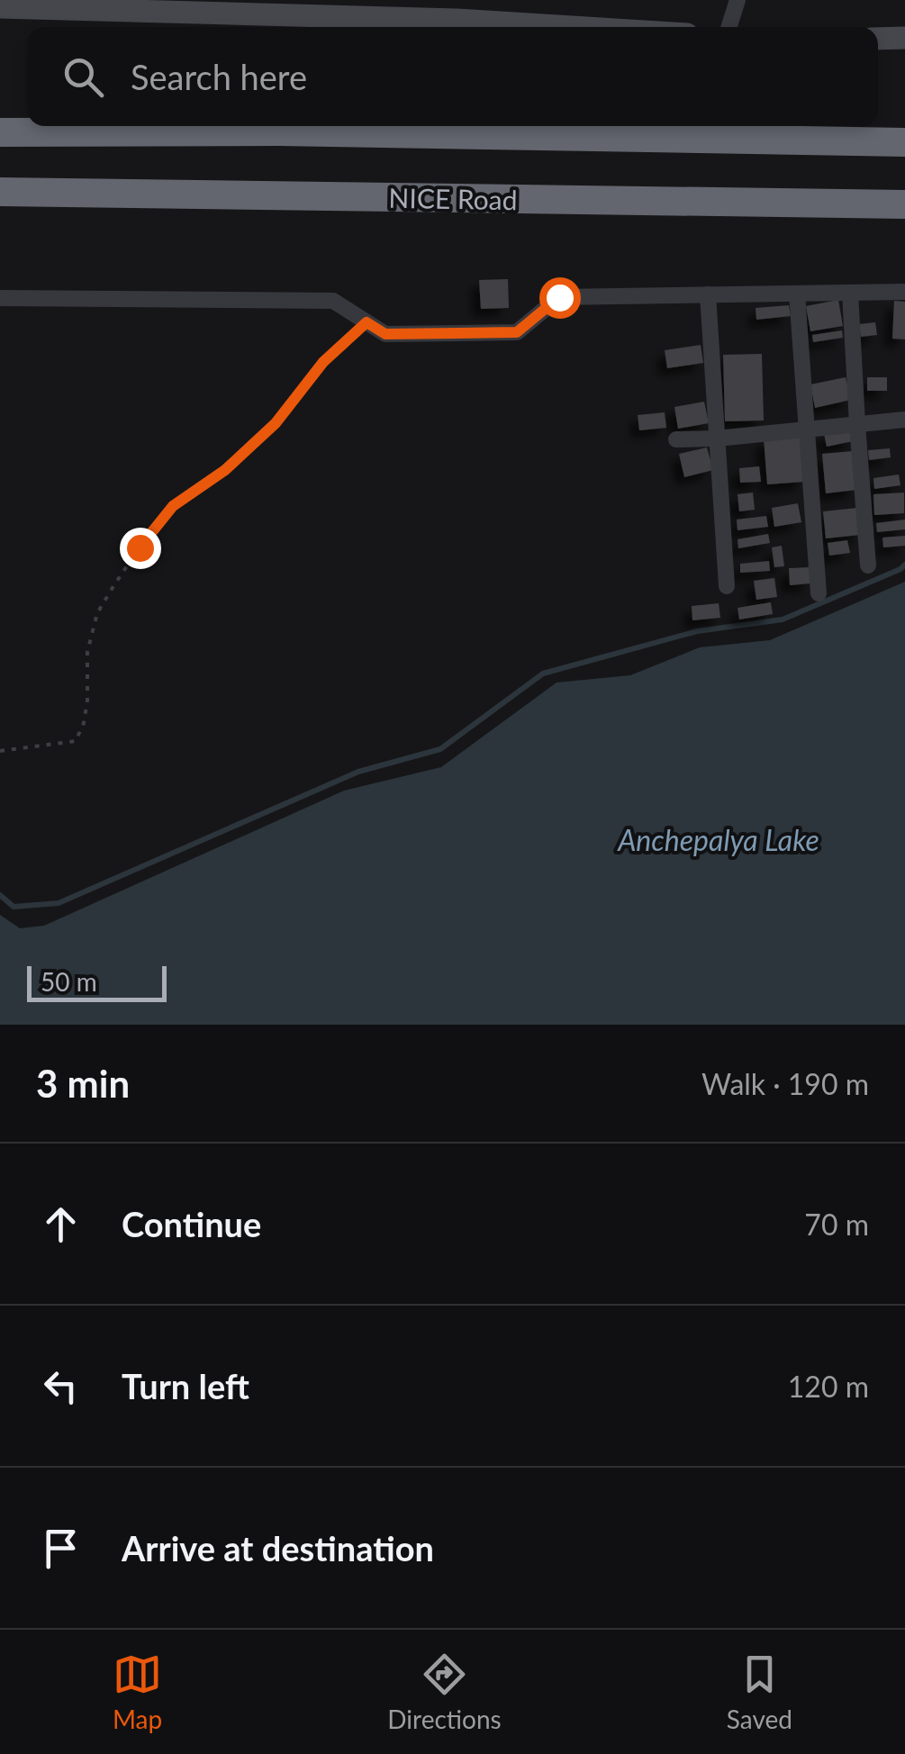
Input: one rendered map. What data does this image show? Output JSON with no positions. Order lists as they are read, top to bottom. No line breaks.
{"streets":{"highway":["NICE Road"]},"water":["Anchepalya Lake"],"scale_bar":"50 m","page":{"search":"Search here","scale":"50 m","heading":["3 min","Walk · 190 m"],"list":[["Continue","70 m"],["Turn left","120 m"],"Arrive at destination"],"nav":["Map","Directions","Saved"]}}
